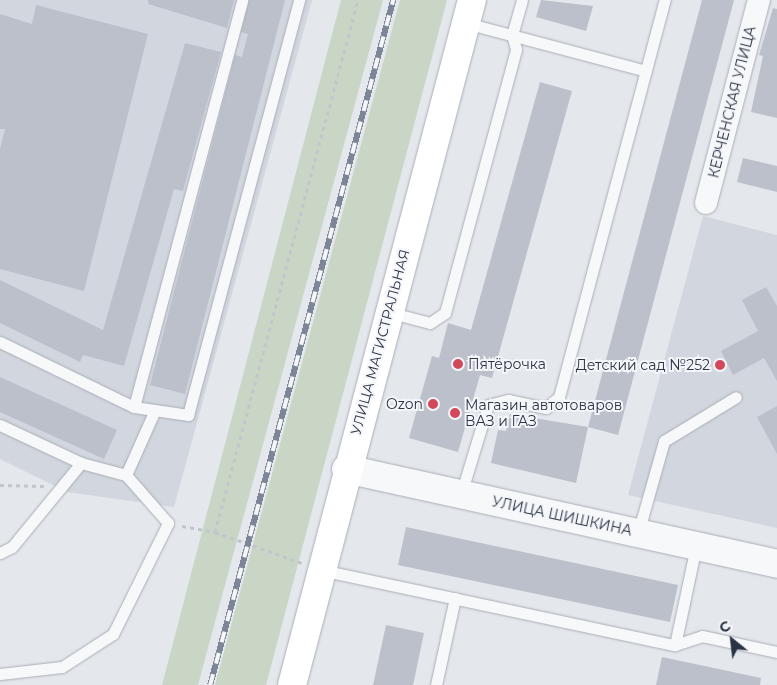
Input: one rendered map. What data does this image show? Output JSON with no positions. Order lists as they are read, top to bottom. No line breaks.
{"streets":{"main road":["УЛИЦА МАГИСТРАЛЬНАЯ"],"street":["КЕРЧЕНСКАЯ УЛИЦА","УЛИЦА ШИШКИНА"]},"crossings":[["УЛИЦА МАГИСТРАЛЬНАЯ","УЛИЦА ШИШКИНА"]],"places":["Пятёрочка","Детский сад №252","Ozon","Магазин автотоваров ВАЗ и ГАЗ"],"north":"top left"}
